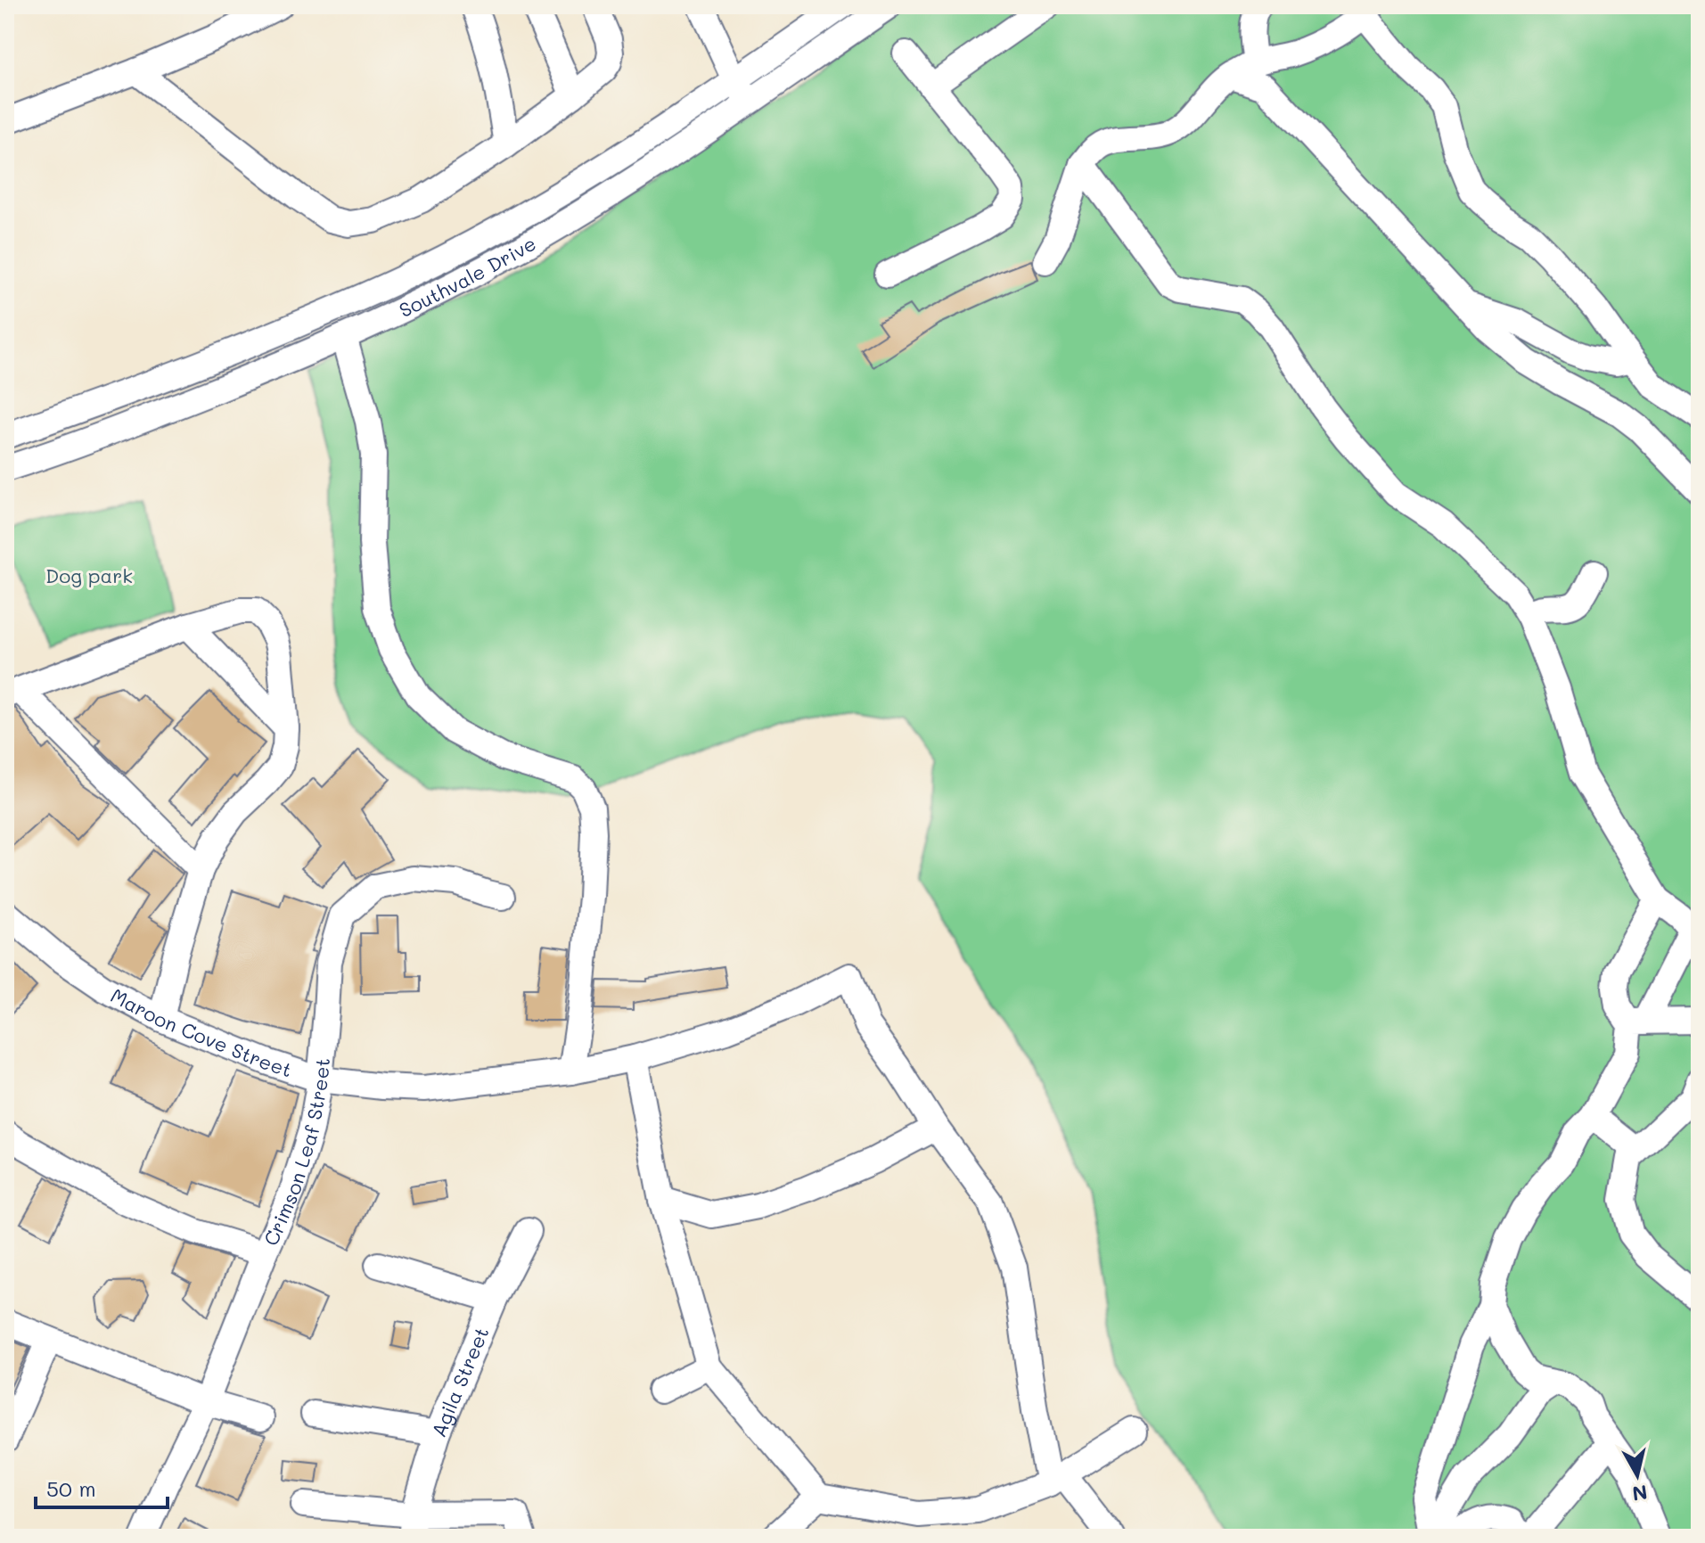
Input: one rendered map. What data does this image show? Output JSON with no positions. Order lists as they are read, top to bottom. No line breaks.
{"streets":{"street":["Southvale Drive","Maroon Cove Street","Crimson Leaf Street","Agila Street"]},"crossings":[["Maroon Cove Street","Crimson Leaf Street"]],"parks":["Dog park"],"scale_bar":"50 m","north":"bottom"}
